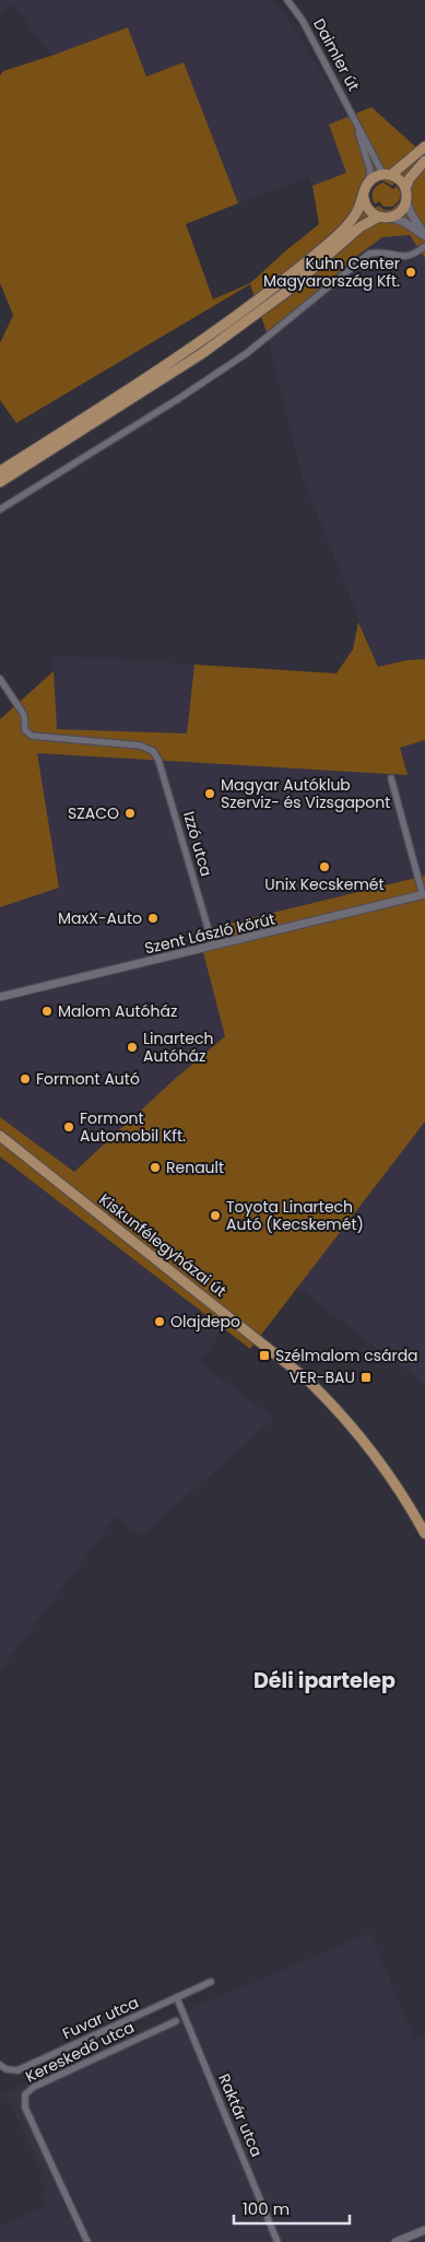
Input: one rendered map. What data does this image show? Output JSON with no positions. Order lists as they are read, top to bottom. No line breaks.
{"streets":{"main road":["Kiskunfélegyházai út"],"street":["Daimler út","Izzó utca","Szent László körút","Fuvar utca","Kereskedő utca","Raktár utca"]},"crossings":[["Izzó utca","Szent László körút"],["Fuvar utca","Raktár utca"]],"districts":["Déli ipartelep"],"places":{"other":["Kuhn Center Magyarország Kft.","Magyar Autóklub Szerviz- és Vizsgapont","SZACO","Unix Kecskemét","MaxX-Auto","Malom Autóház","Linartech Autóház","Formont Autó","Formont Automobil Kft.","Renault","Toyota Linartech Autó (Kecskemét)","Olajdepo"],"transit":["Szélmalom csárda","VER-BAU"]},"scale_bar":"100 m"}
